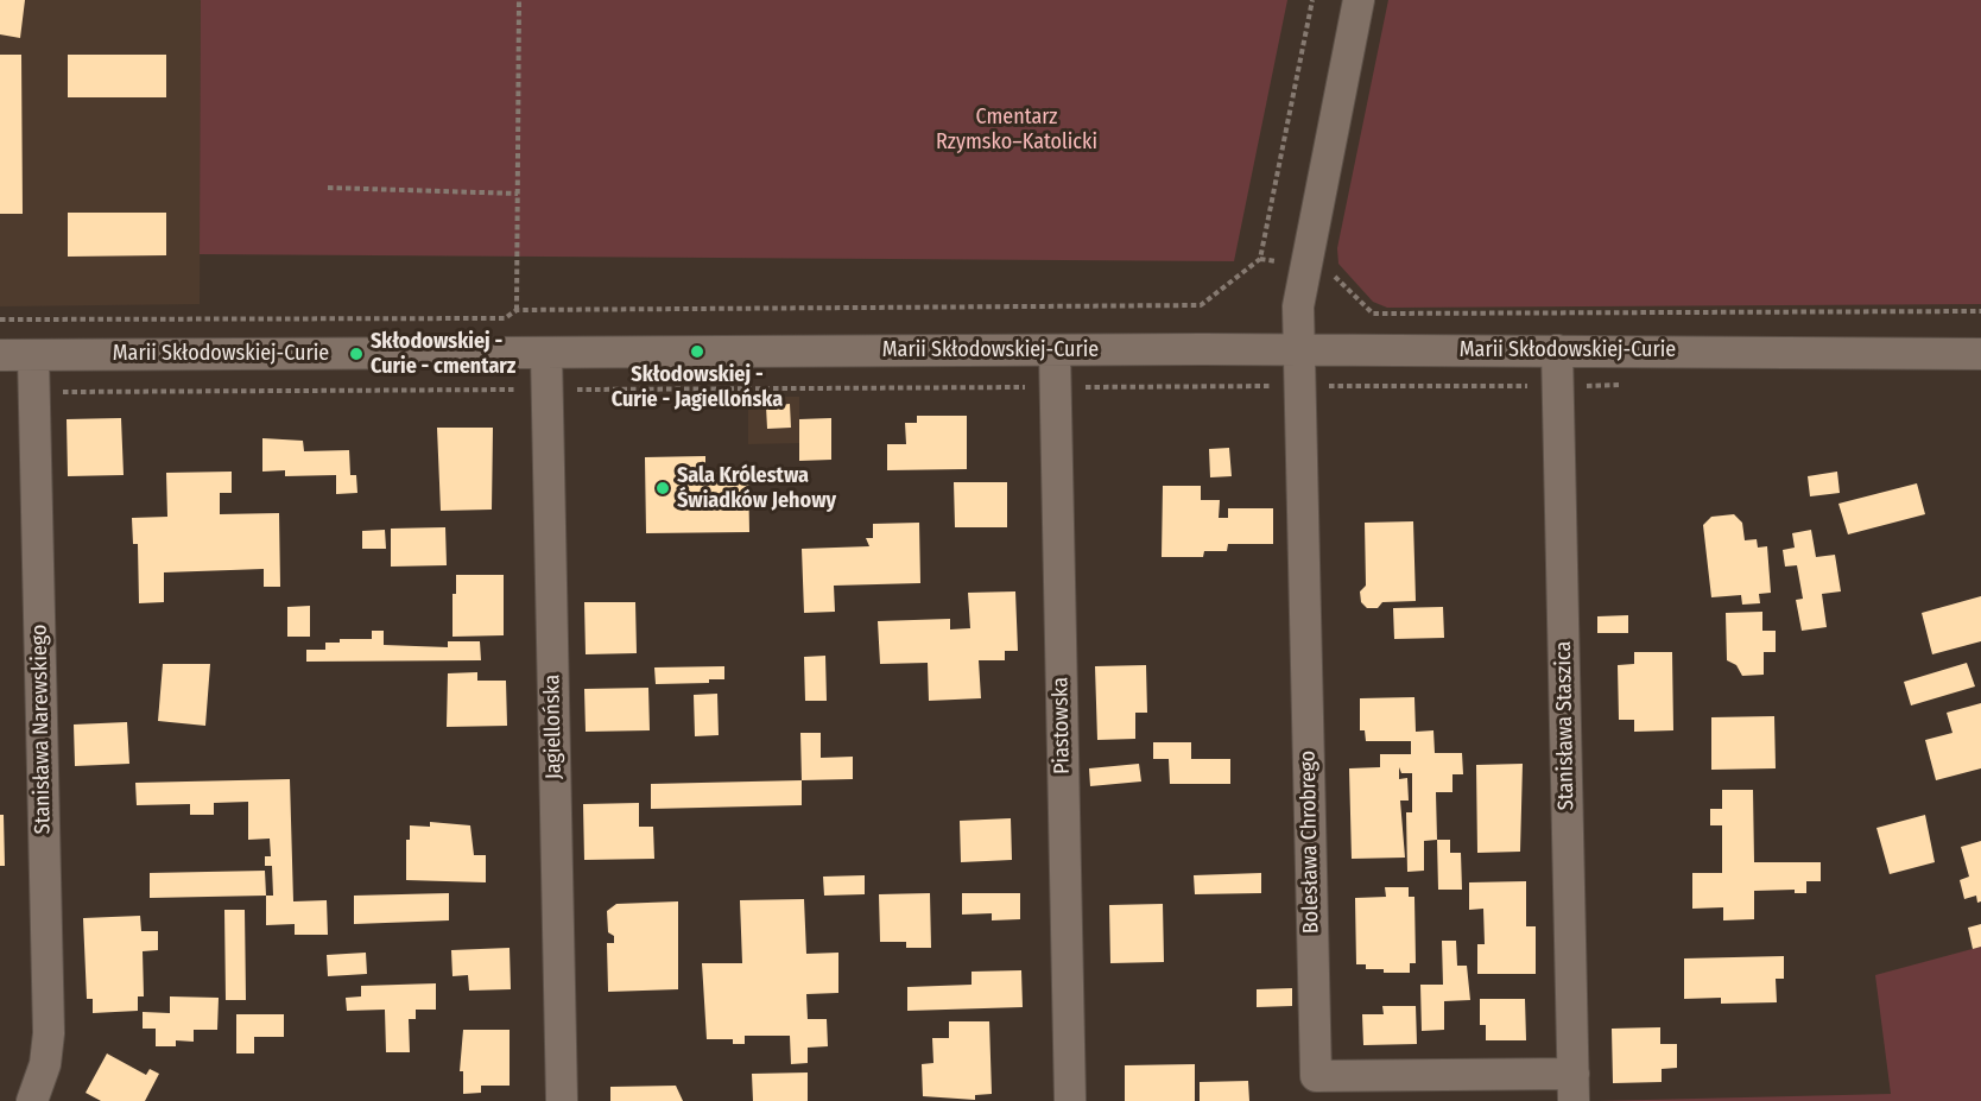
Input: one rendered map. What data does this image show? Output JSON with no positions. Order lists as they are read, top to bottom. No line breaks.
{"streets":{"street":["Marii Skłodowskiej-Curie","Piastowska","Stanisława Staszica","Jagiellońska","Stanisława Narewskiego","Bolesława Chrobrego"]},"crossings":[["Marii Skłodowskiej-Curie","Piastowska"],["Marii Skłodowskiej-Curie","Stanisława Staszica"],["Marii Skłodowskiej-Curie","Jagiellońska"],["Marii Skłodowskiej-Curie","Stanisława Narewskiego"],["Marii Skłodowskiej-Curie","Bolesława Chrobrego"],["Stanisława Staszica","Bolesława Chrobrego"]],"parks":["Cmentarz Rzymsko–Katolicki"],"places":["Skłodowskiej - Curie - Jagiellońska","Skłodowskiej - Curie - cmentarz","Sala Królestwa Świadków Jehowy"]}
